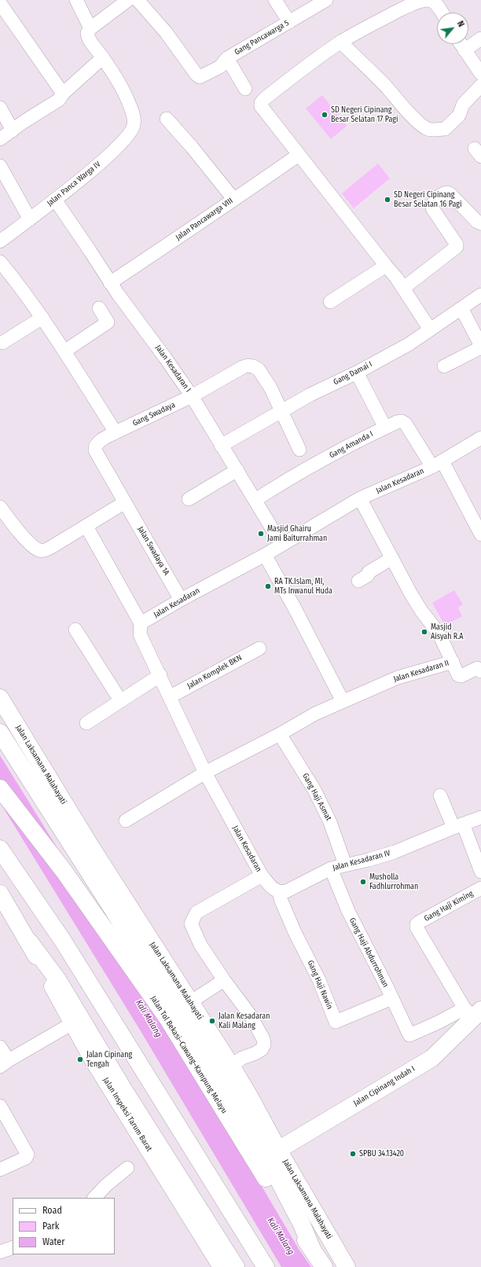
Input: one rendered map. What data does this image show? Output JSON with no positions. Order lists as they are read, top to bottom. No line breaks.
{"streets":{"main road":["Jalan Laksamana Malahayati","Jalan Tol Bekasi–Cawang–Kampung Melayu","Jalan Cipinang Indah I","Jalan Inspeksi Tarum Barat"],"street":["Gang Pancawarga 5","Jalan Panca Warga IV","Jalan Pancawarga VIII","Jalan Kesadaran I","Gang Damai I","Gang Swadaya","Gang Amanda I","Jalan Kesadaran","Jalan Swadaya 1A","Jalan Kesadaran II","Jalan Komplek BKN","Gang Haji Asmat","Jalan Kesadaran IV","Gang Haji Kiming","Gang Haji Abdurrohman","Gang Haji Nawin"]},"crossings":[["Jalan Panca Warga IV","Jalan Kesadaran I"],["Jalan Pancawarga VIII","Jalan Kesadaran I"],["Jalan Kesadaran I","Gang Damai I"],["Jalan Kesadaran I","Gang Swadaya"],["Jalan Kesadaran I","Gang Amanda I"],["Jalan Kesadaran I","Jalan Kesadaran"],["Gang Damai I","Gang Swadaya"],["Gang Swadaya","Jalan Swadaya 1A"],["Gang Amanda I","Jalan Kesadaran"],["Jalan Kesadaran","Jalan Swadaya 1A"],["Jalan Kesadaran","Jalan Kesadaran II"],["Jalan Kesadaran","Jalan Komplek BKN"],["Jalan Kesadaran","Jalan Kesadaran IV"],["Jalan Kesadaran","Gang Haji Nawin"],["Jalan Kesadaran II","Gang Haji Asmat"],["Jalan Laksamana Malahayati","Jalan Cipinang Indah I"],["Gang Haji Asmat","Jalan Kesadaran IV"],["Jalan Kesadaran IV","Gang Haji Abdurrohman"],["Jalan Kesadaran IV","Gang Haji Nawin"],["Gang Haji Kiming","Gang Haji Abdurrohman"],["Gang Haji Kiming","Jalan Cipinang Indah I"],["Gang Haji Abdurrohman","Gang Haji Nawin"],["Gang Haji Abdurrohman","Jalan Cipinang Indah I"]],"water":["Kali Malang"],"places":["SD Negeri Cipinang Besar Selatan 17 Pagi","SD Negeri Cipinang Besar Selatan 16 Pagi","Masjid Ghairu Jami Baiturrahman","RA TK.Islam, MI, MTs Inwanul Huda","Masjid Aisyah R.A","Musholla Fadhlurrohman","Jalan Kesadaran Kali Malang","Jalan Cipinang Tengah","SPBU 34.13420"],"legend":["Road","Park","Water"],"north":"top right"}
